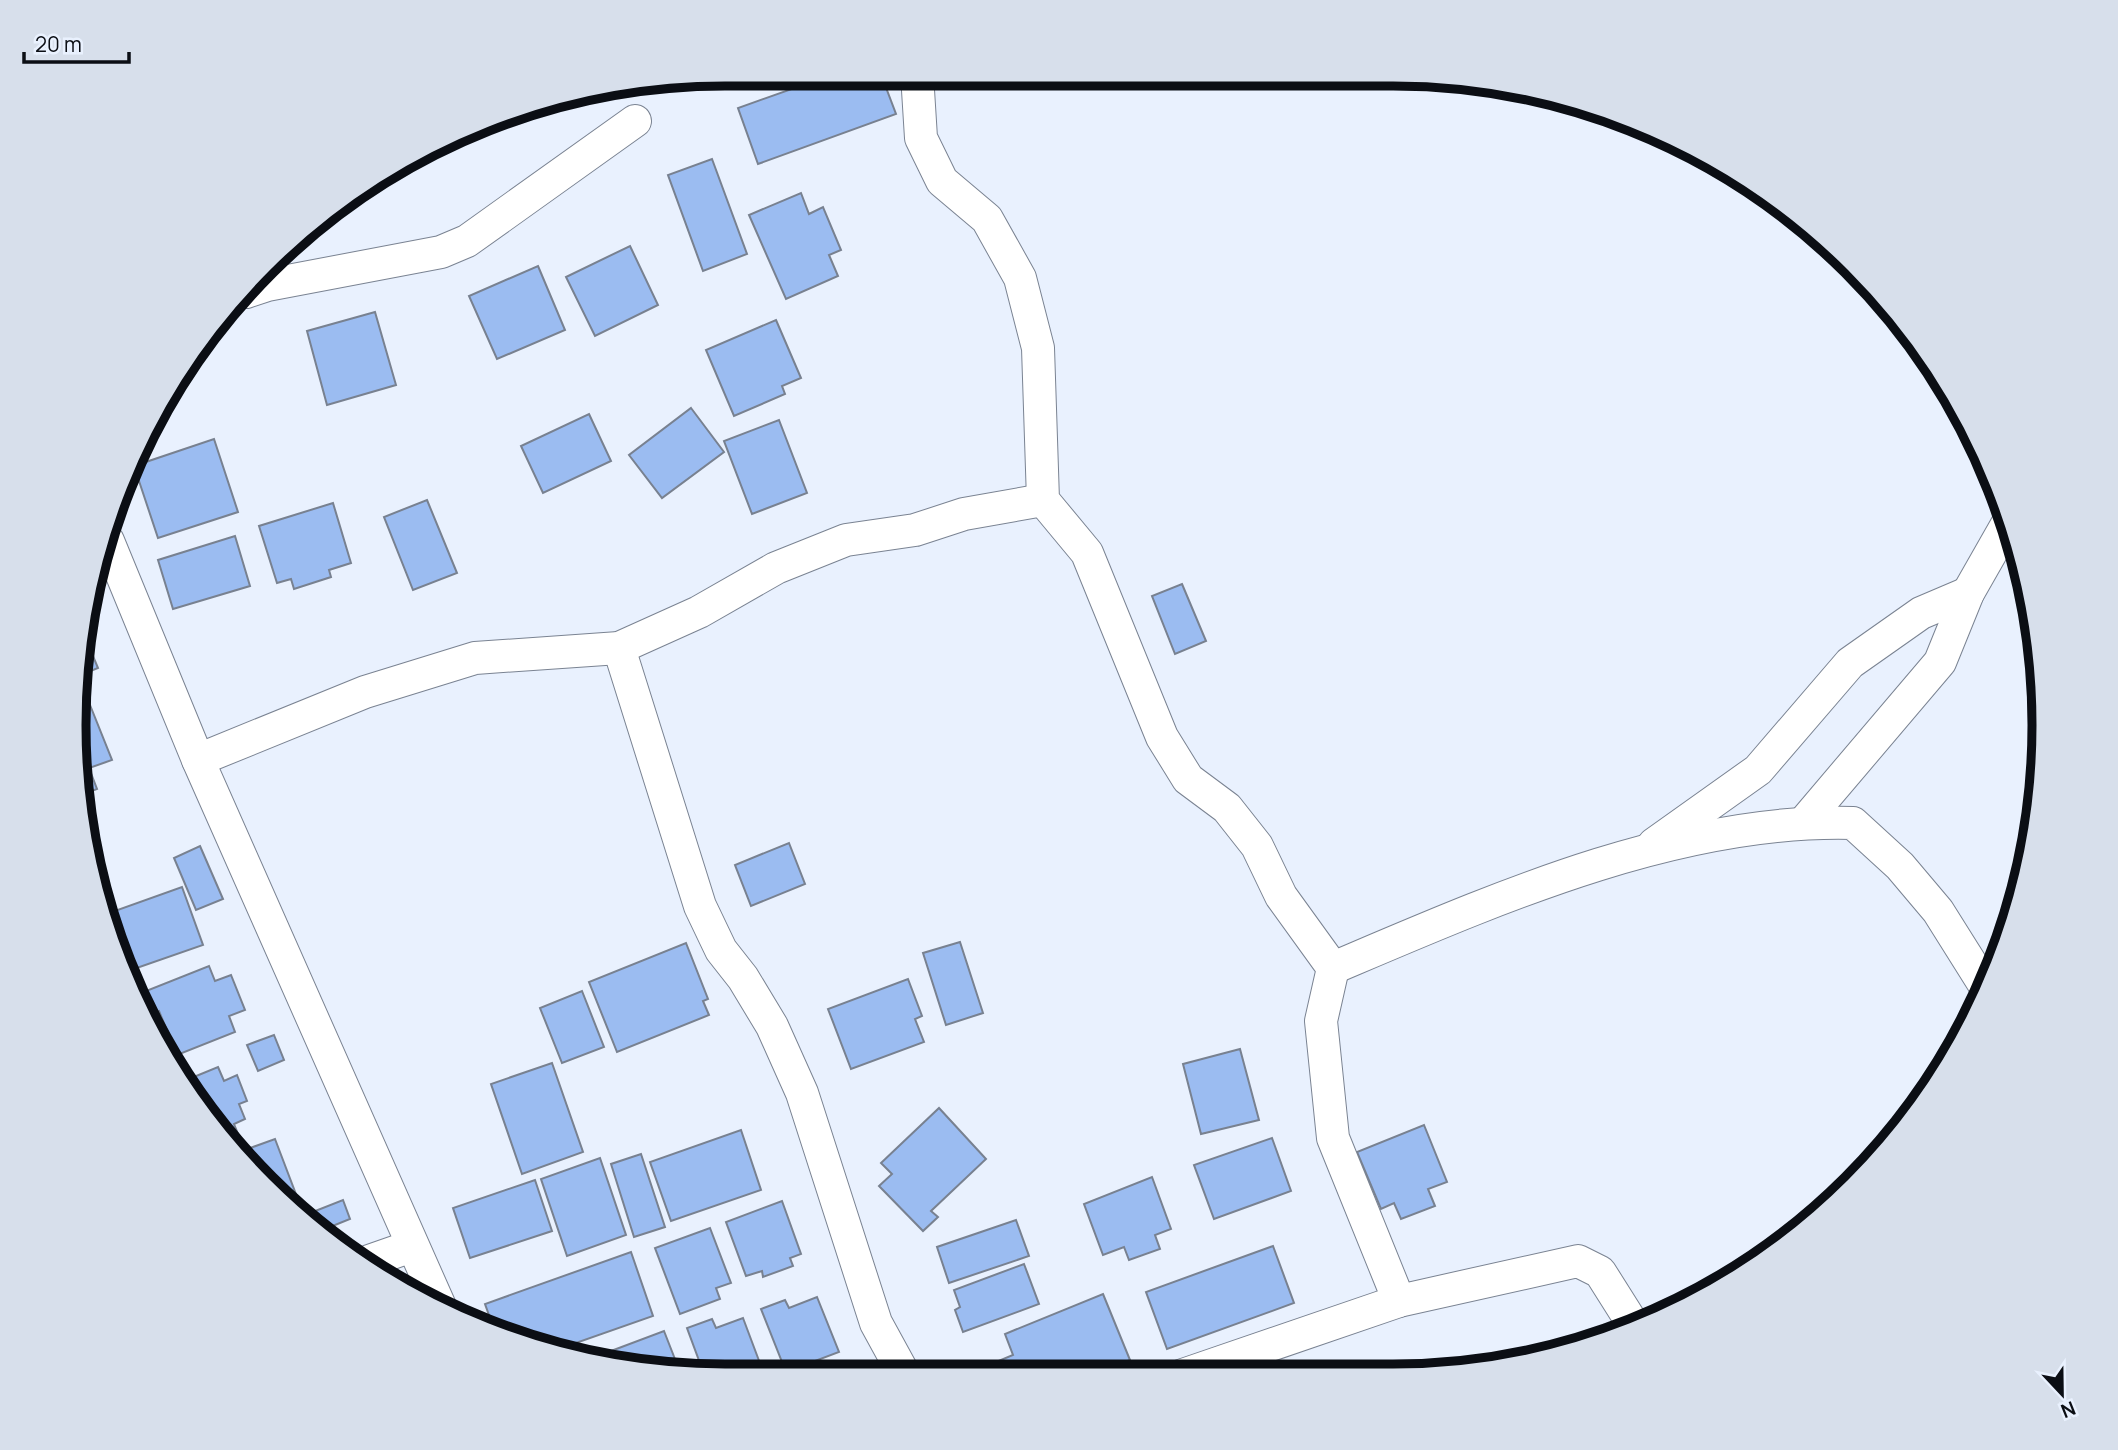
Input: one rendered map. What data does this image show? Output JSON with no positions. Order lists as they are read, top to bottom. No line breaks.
{"scale_bar":"20 m","north":"bottom"}
